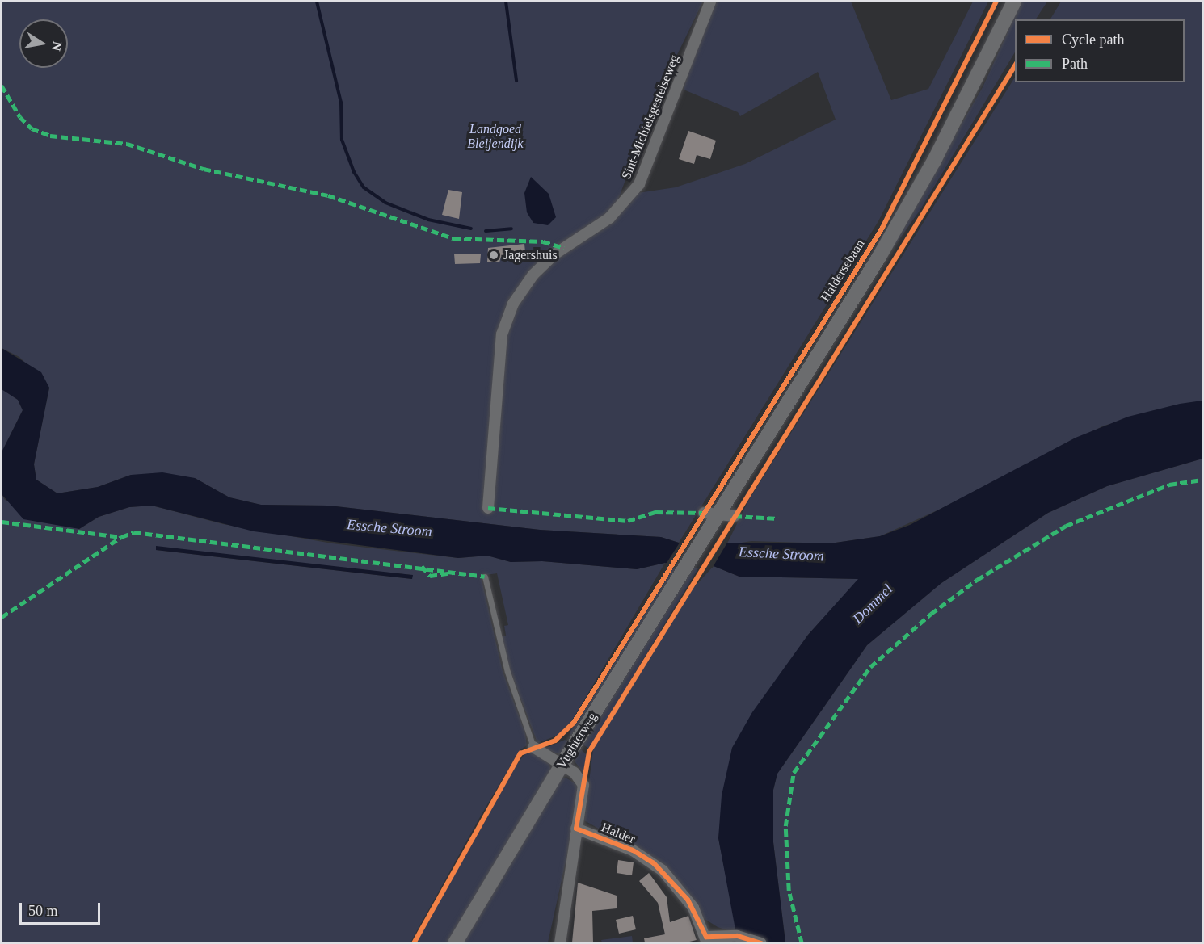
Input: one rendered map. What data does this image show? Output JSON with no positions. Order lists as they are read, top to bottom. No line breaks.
{"streets":{"main road":["Haldersebaan","Vughterweg"],"street":["Sint-Michielsgestelseweg","Halder"]},"crossings":[["Haldersebaan","Vughterweg"]],"water":["Essche Stroom","Dommel"],"parks":["Landgoed Bleijendijk"],"places":["Jagershuis"],"legend":["Cycle path","Path"],"scale_bar":"50 m","north":"right"}
